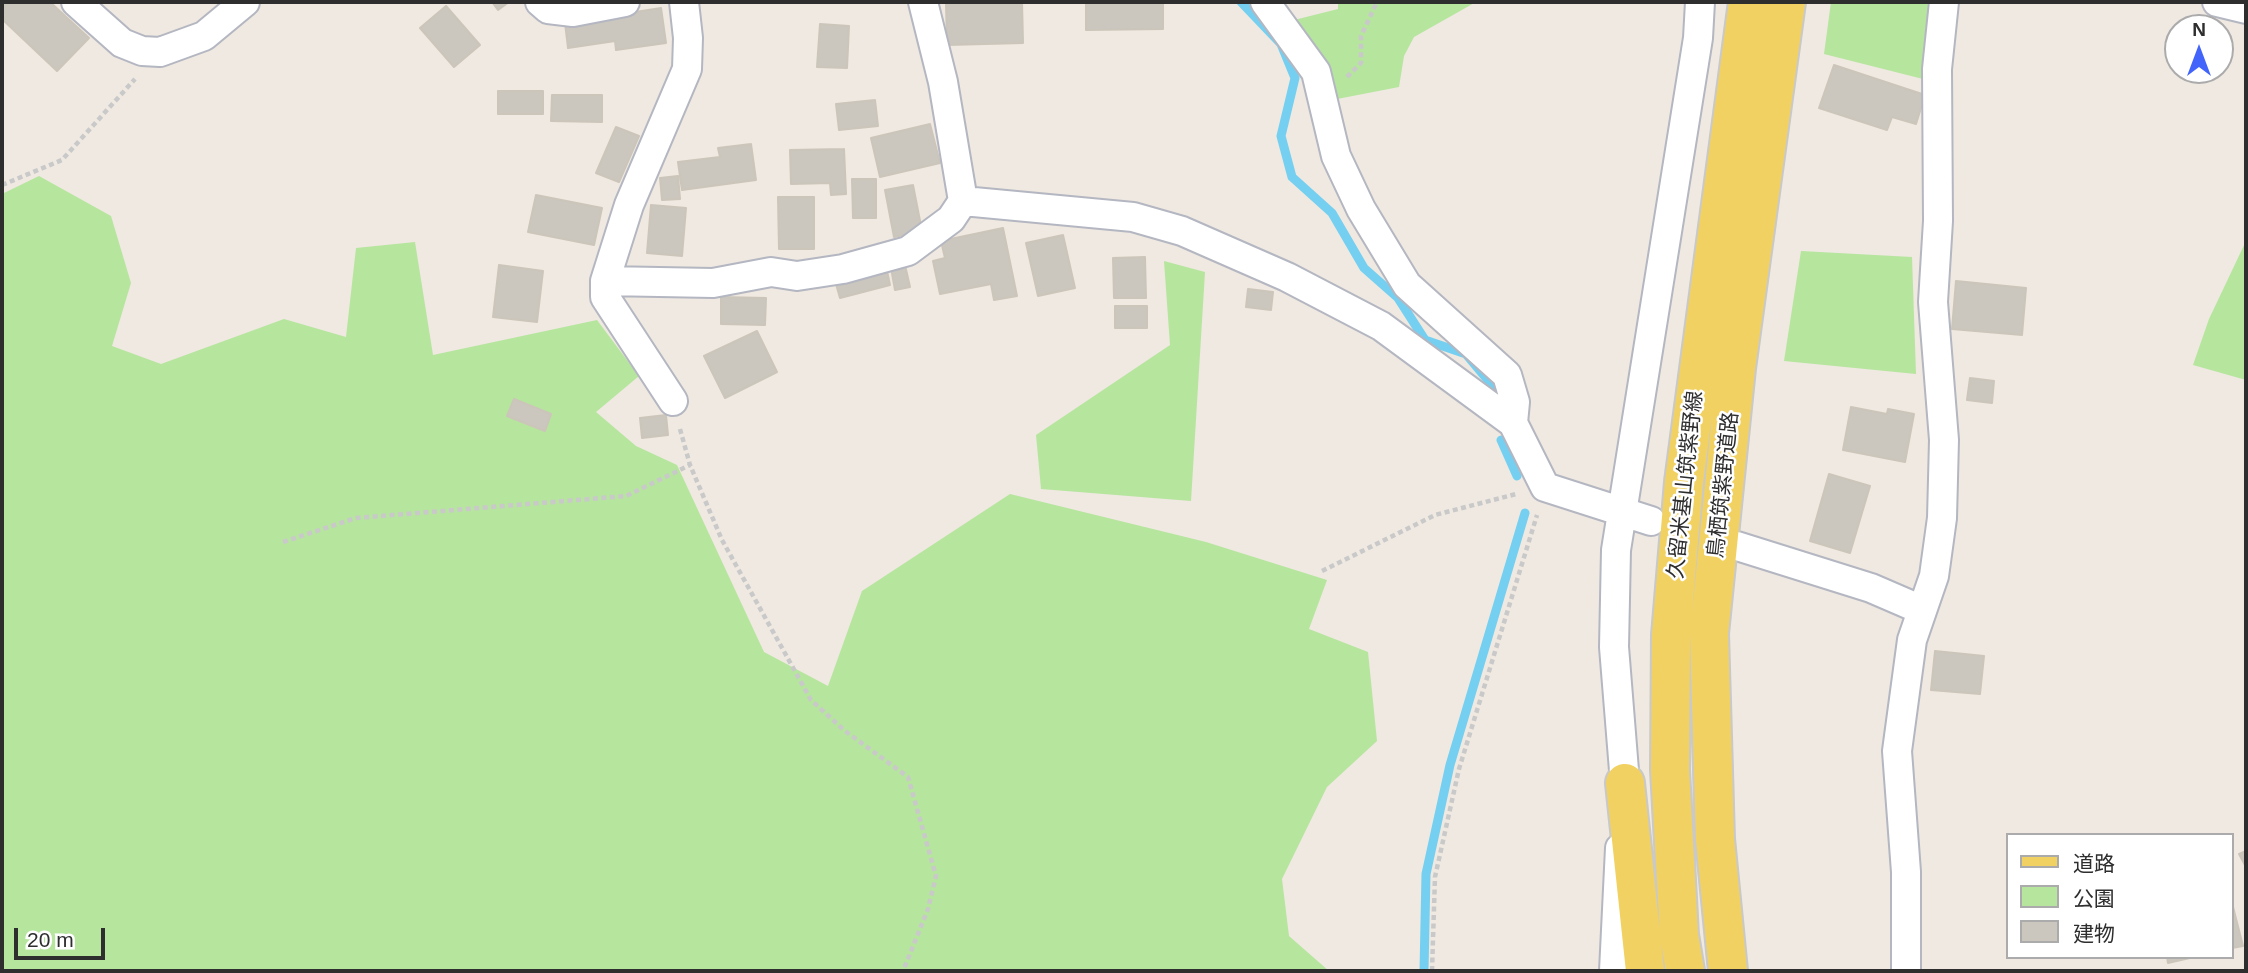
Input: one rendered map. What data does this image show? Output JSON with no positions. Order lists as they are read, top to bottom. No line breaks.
{"streets":{"main road":["久留米基山筑紫野線","鳥栖筑紫野道路"]},"legend":["道路","公園","建物"],"scale_bar":"20 m","north":"top"}
